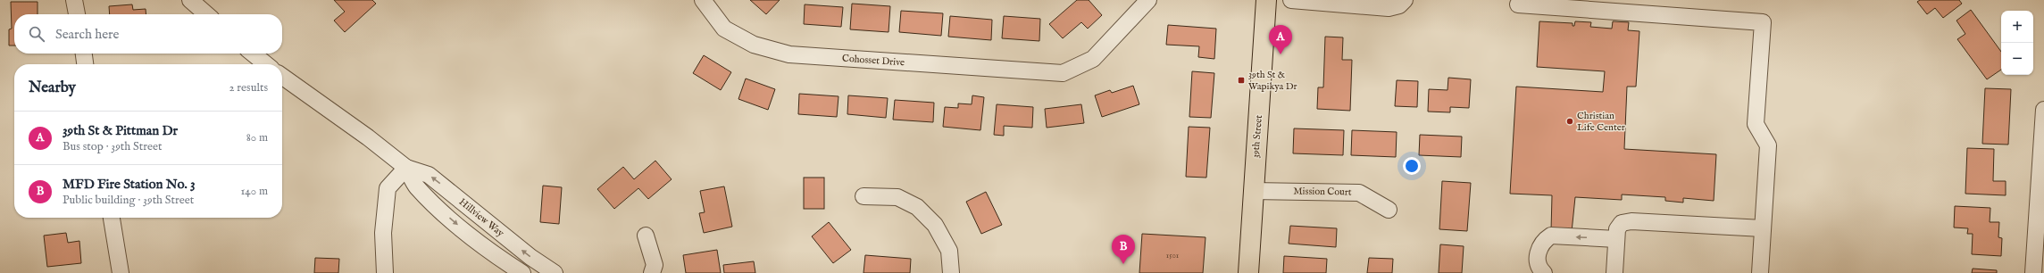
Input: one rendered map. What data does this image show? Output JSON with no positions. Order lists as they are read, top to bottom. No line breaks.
{"streets":{"main road":["39th Street"],"street":["Cohosset Drive","Mission Court","Hillview Way"]},"crossings":[["39th Street","Mission Court"]],"places":{"transit":["39th St & Wapikya Dr"],"other":["Christian Life Center"]},"house_numbers":["1501"],"page":{"map_buttons":["+","−"],"search":"Search here","pins":["A","B"],"heading":["Nearby","2 results"],"list":[{"mark":"A","name":"39th St & Pittman Dr","note":"Bus stop · 39th Street","value":"80 m"},{"mark":"B","name":"MFD Fire Station No. 3","note":"Public building · 39th Street","value":"140 m"}]}}
